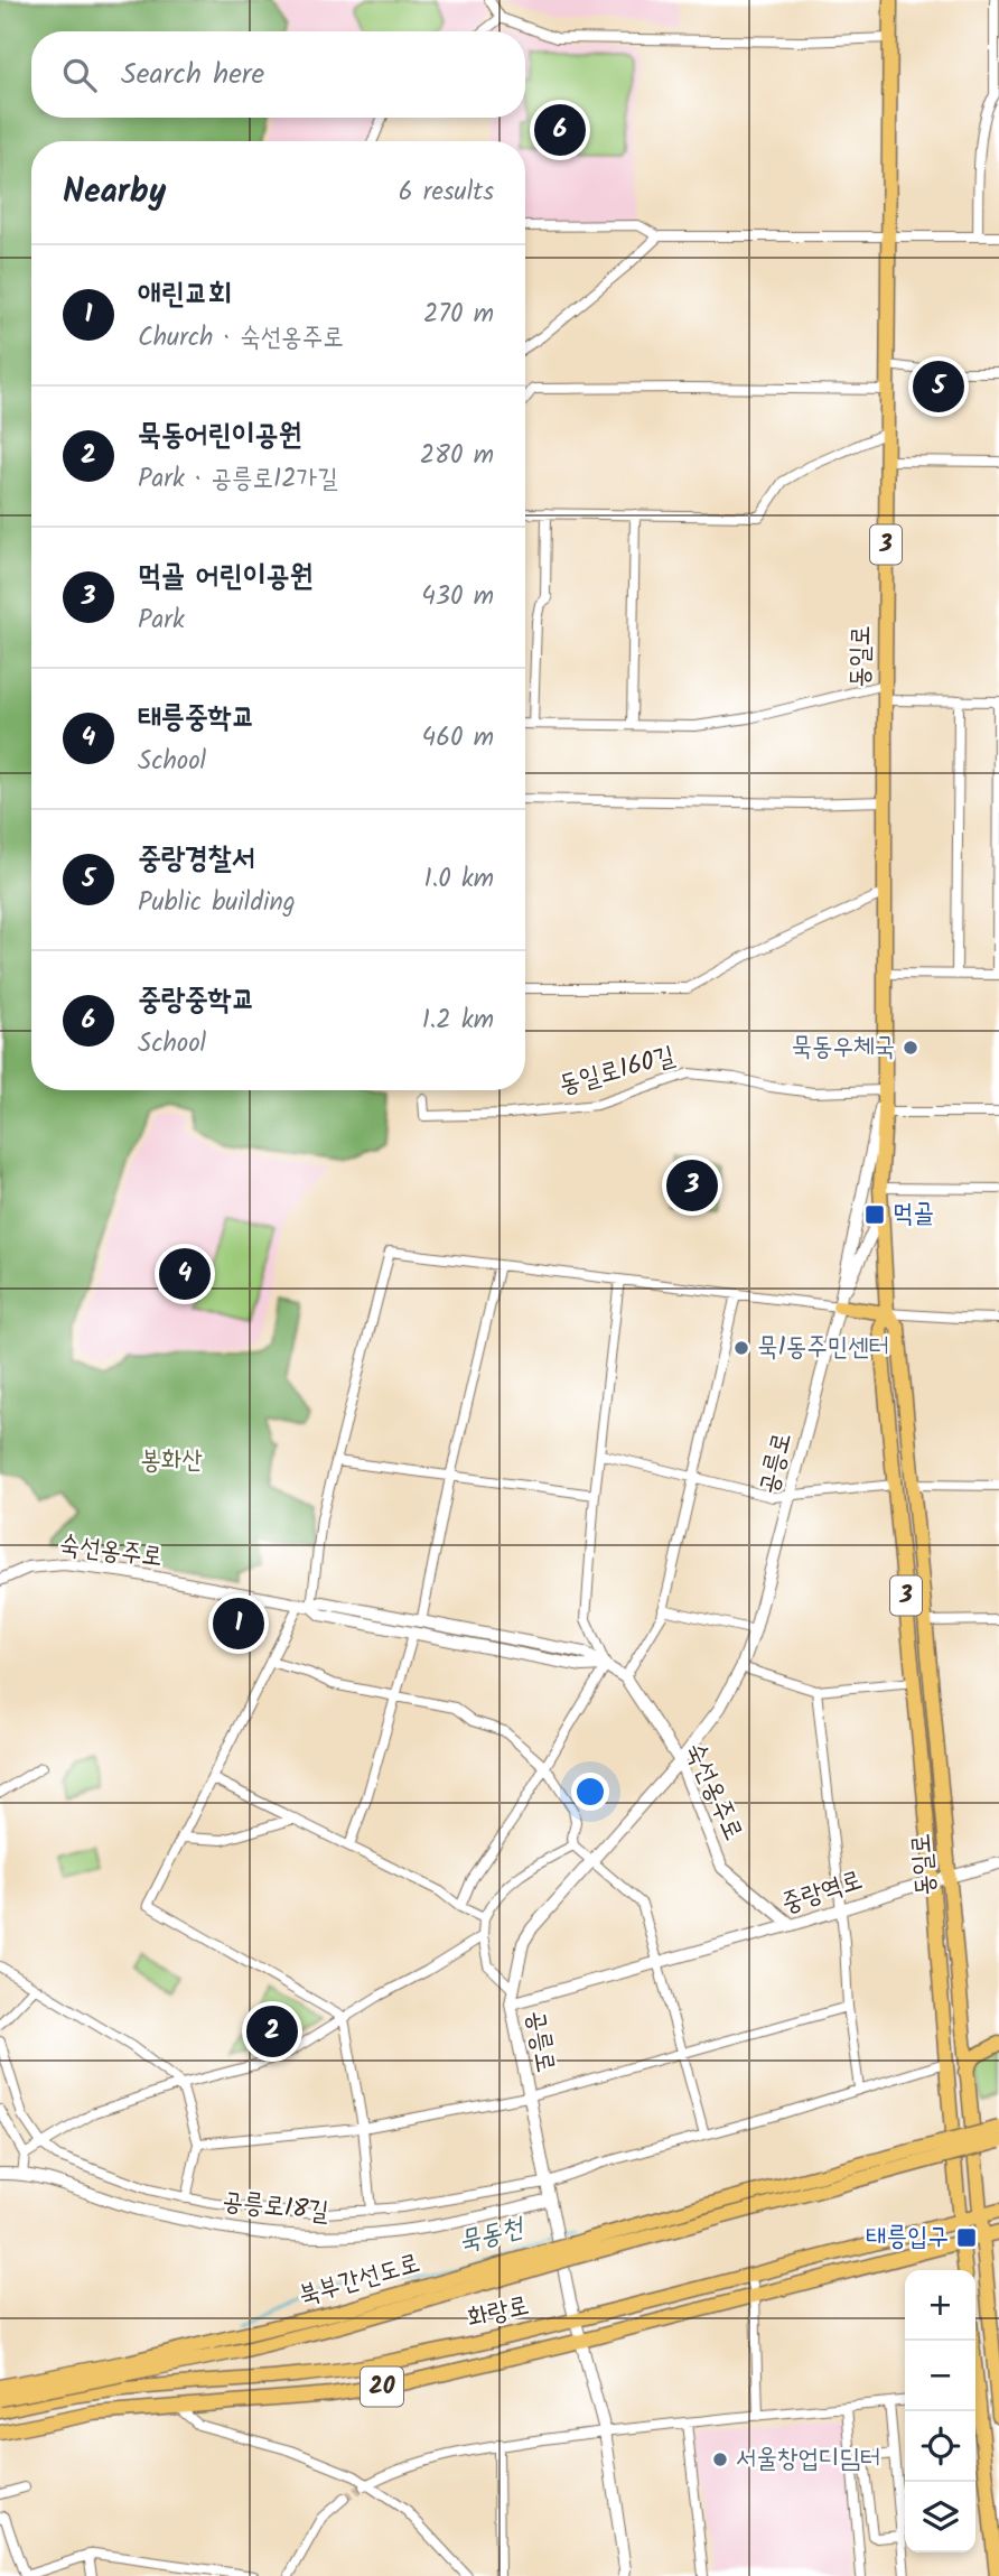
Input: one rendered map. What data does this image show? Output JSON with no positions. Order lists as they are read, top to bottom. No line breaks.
{"streets":{"main road":["3","동일로","북부간선도로","화랑로","20"],"street":["동일로160길","공릉로","숙선옹주로","중랑역로","공릉로18길"]},"crossings":[["동일로","동일로160길"],["동일로","공릉로"],["동일로","중랑역로"],["동일로","화랑로"],["동일로160길","공릉로"],["공릉로","숙선옹주로"],["공릉로","중랑역로"],["공릉로","공릉로18길"],["공릉로","화랑로"],["숙선옹주로","중랑역로"]],"water":["묵동천"],"parks":["봉화산"],"places":{"other":["묵동우체국","묵1동주민센터","서울창업디딤터"],"transit":["먹골","태릉입구"]},"page":{"search":"Search here","pins":["6","5","3","4","1","2"],"heading":["Nearby","6 results"],"list":[{"mark":"1","name":"애린교회","note":"Church · 숙선옹주로","value":"270 m"},{"mark":"2","name":"묵동어린이공원","note":"Park · 공릉로12가길","value":"280 m"},{"mark":"3","name":"먹골 어린이공원","note":"Park","value":"430 m"},{"mark":"4","name":"태릉중학교","note":"School","value":"460 m"},{"mark":"5","name":"중랑경찰서","note":"Public building","value":"1.0 km"},{"mark":"6","name":"중랑중학교","note":"School","value":"1.2 km"}],"map_buttons":["+","−"]}}
